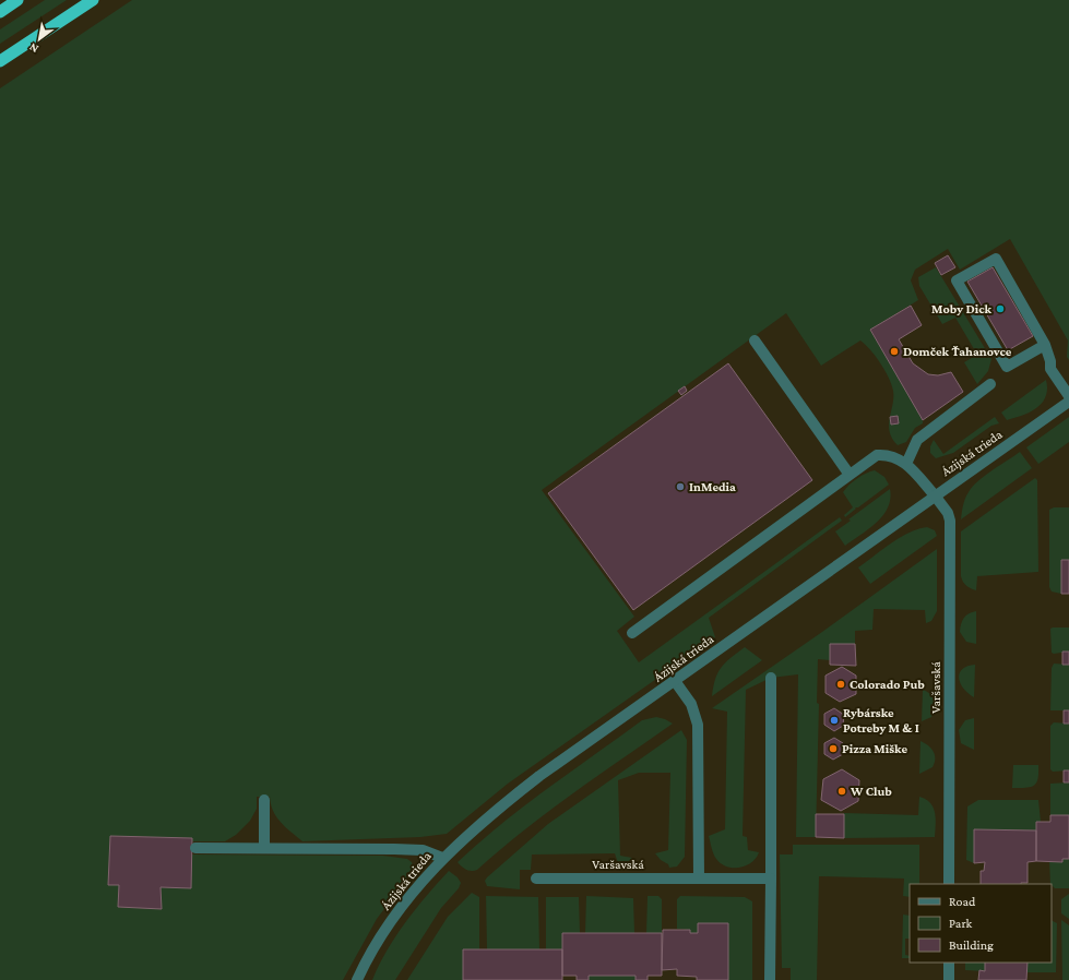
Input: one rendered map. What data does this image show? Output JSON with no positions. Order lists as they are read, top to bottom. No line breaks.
{"streets":{"street":["Ázijská trieda","Varšavská"]},"crossings":[["Ázijská trieda","Varšavská"]],"places":["Moby Dick","Domček Ťahanovce","InMedia","Colorado Pub","Rybárske Potreby M & I","Pizza Miške","W Club"],"legend":["Road","Park","Building"],"north":"bottom left"}
